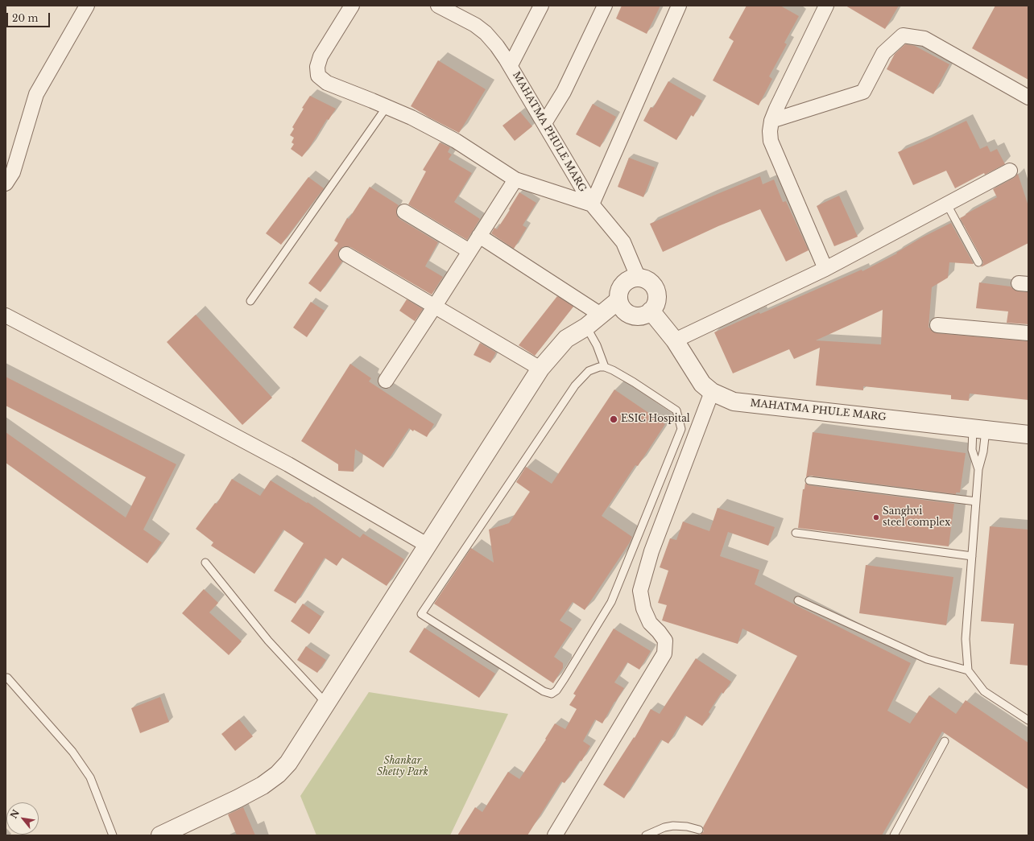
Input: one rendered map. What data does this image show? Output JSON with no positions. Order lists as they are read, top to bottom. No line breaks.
{"streets":{"street":["MAHATMA PHULE MARG"]},"parks":["Shankar Shetty Park"],"places":["ESIC Hospital","Sanghvi steel complex"],"scale_bar":"20 m","north":"top left"}
